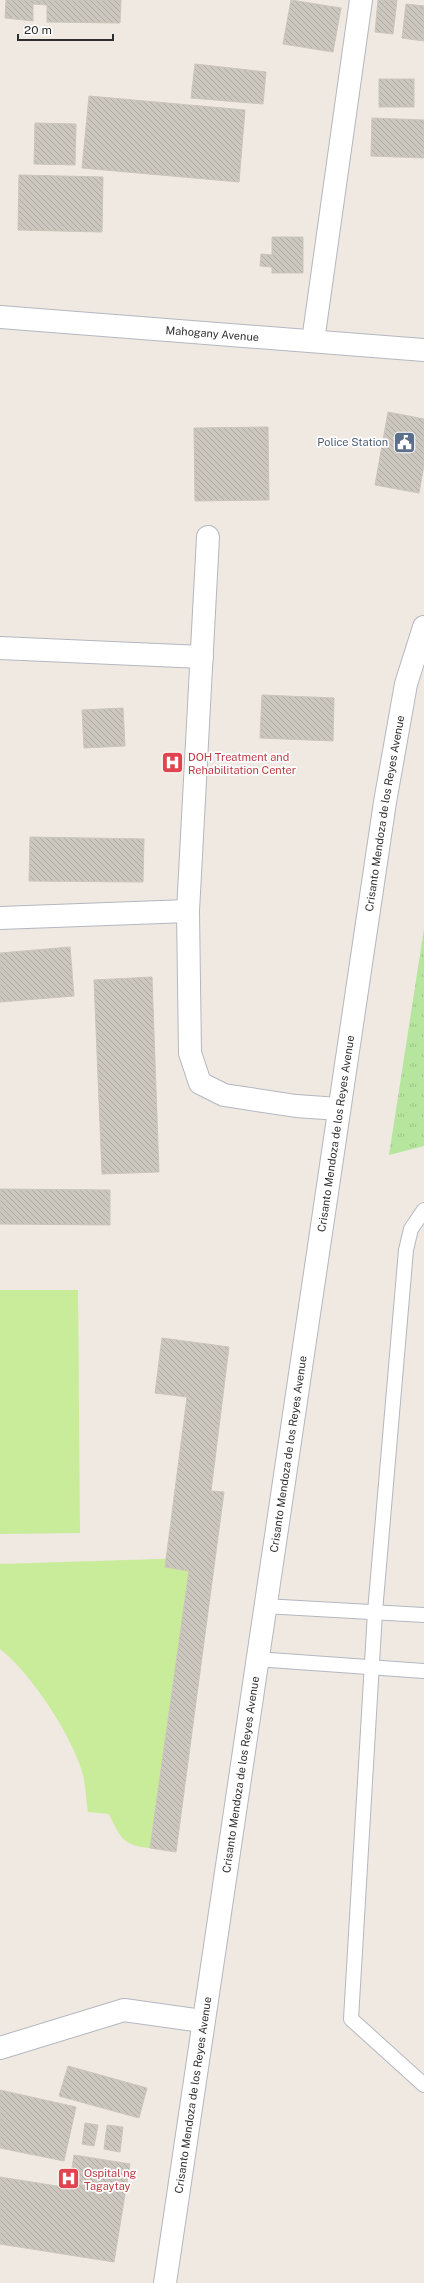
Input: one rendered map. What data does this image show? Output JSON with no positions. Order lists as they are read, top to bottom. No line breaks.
{"streets":{"main road":["Mahogany Avenue","Crisanto Mendoza de los Reyes Avenue"]},"places":{"public building":["Police Station"],"hospital":["DOH Treatment and Rehabilitation Center","Ospital ng Tagaytay"]},"scale_bar":"20 m"}
